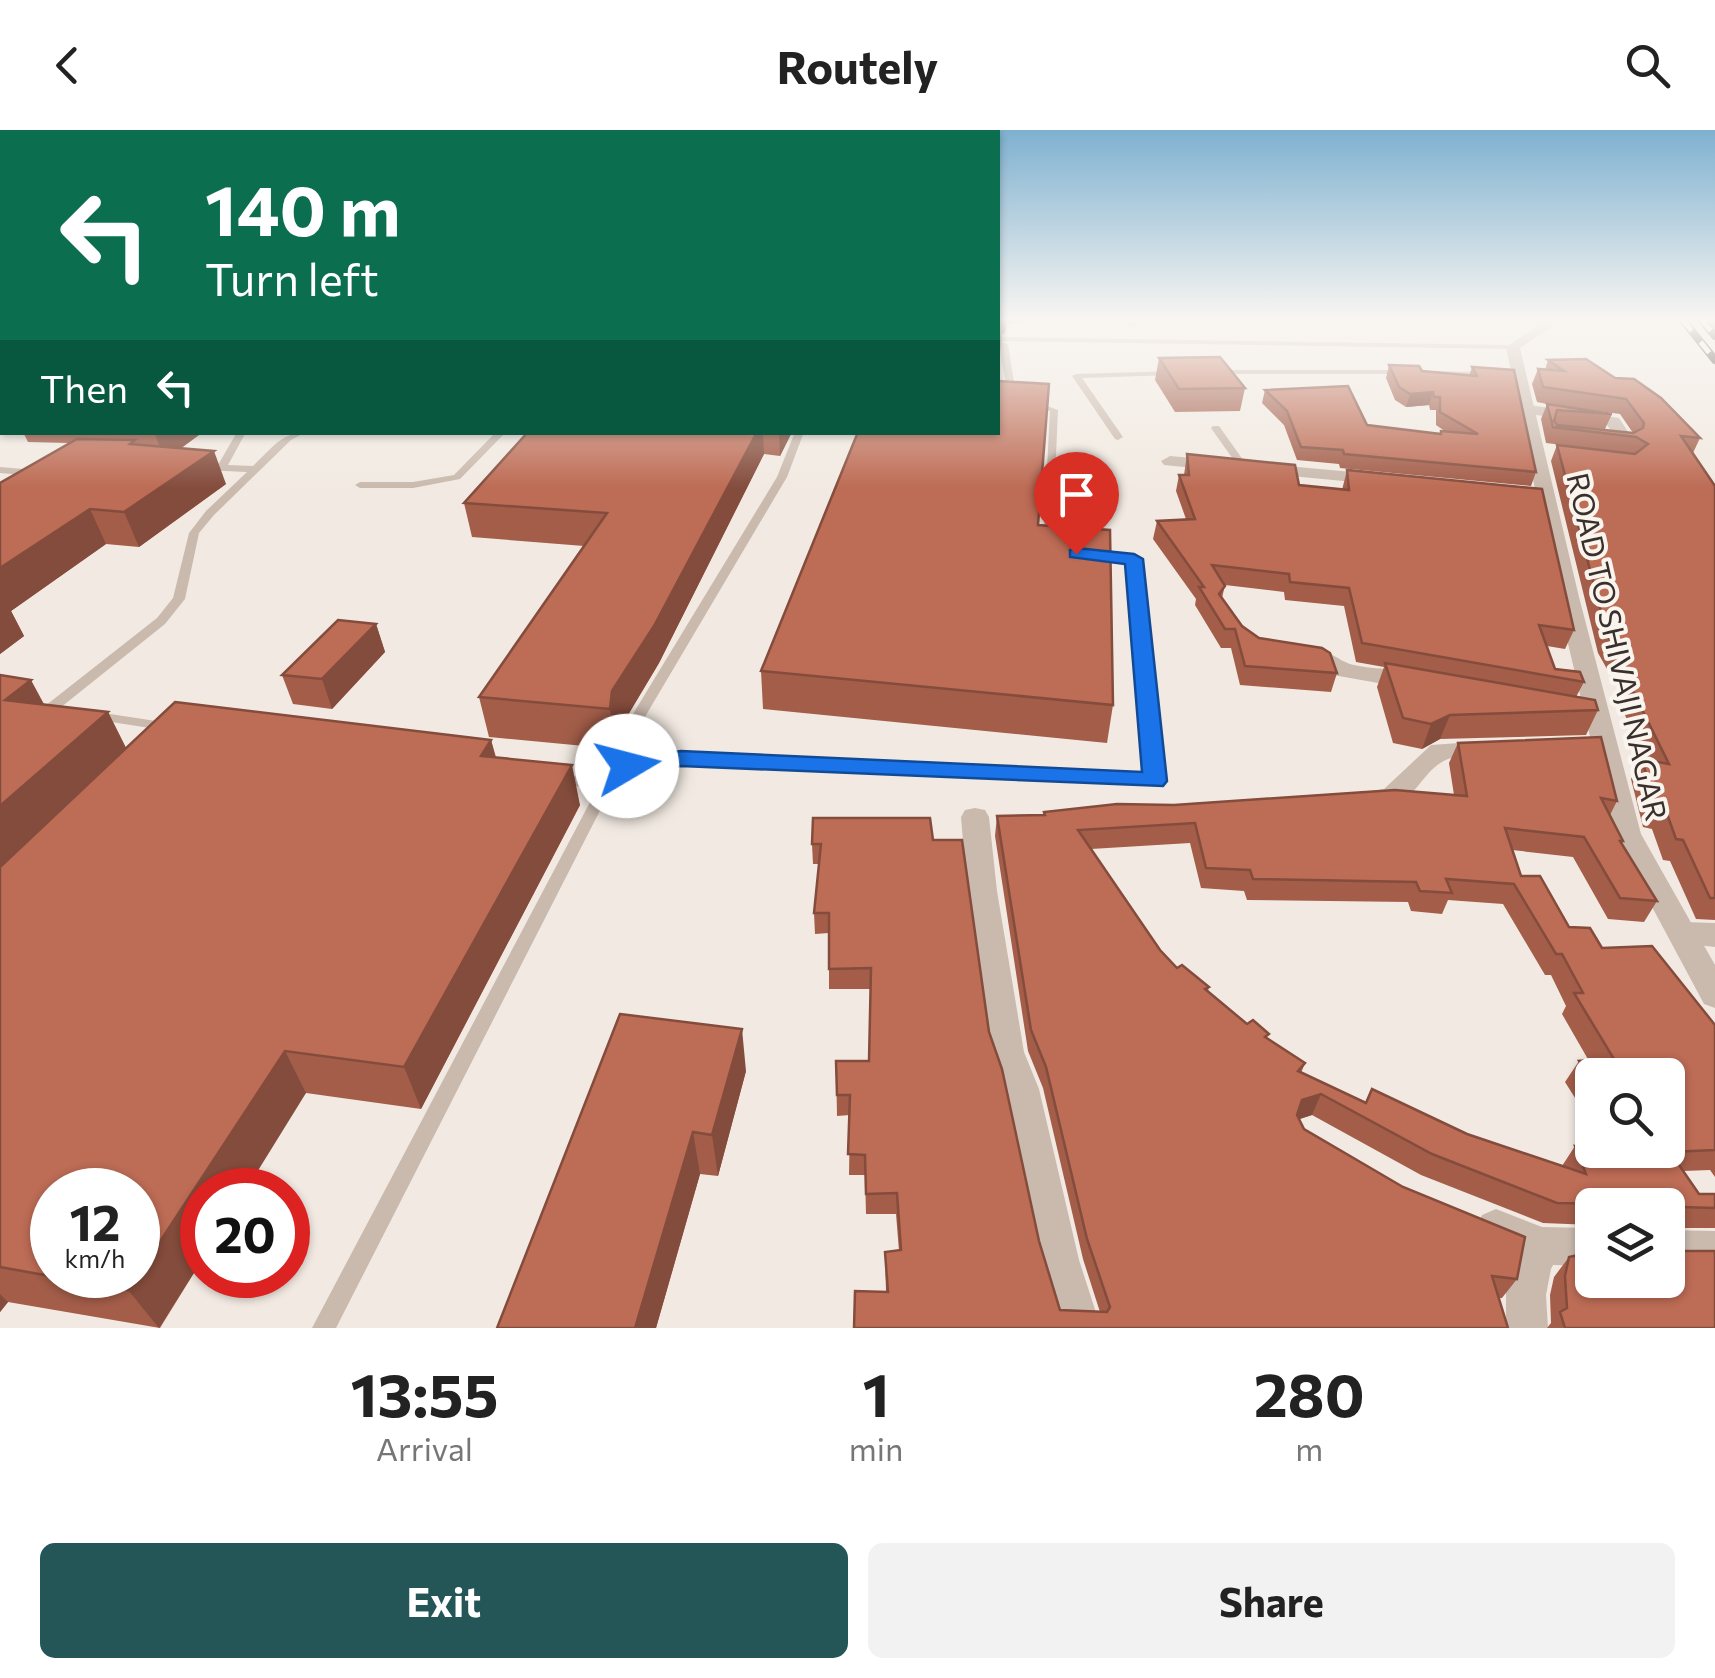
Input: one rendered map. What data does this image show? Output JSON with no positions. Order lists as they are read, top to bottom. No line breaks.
{"streets":{"street":["ROAD TO SHIVAJI NAGAR"]},"page":{"header":"Routely","turn":["140 m","Turn left"],"then":"Then","speed":"12 km/h","limit":"20","eta":["13:55","Arrival","1","min","280","m"],"buttons":["Exit","Share"]}}
